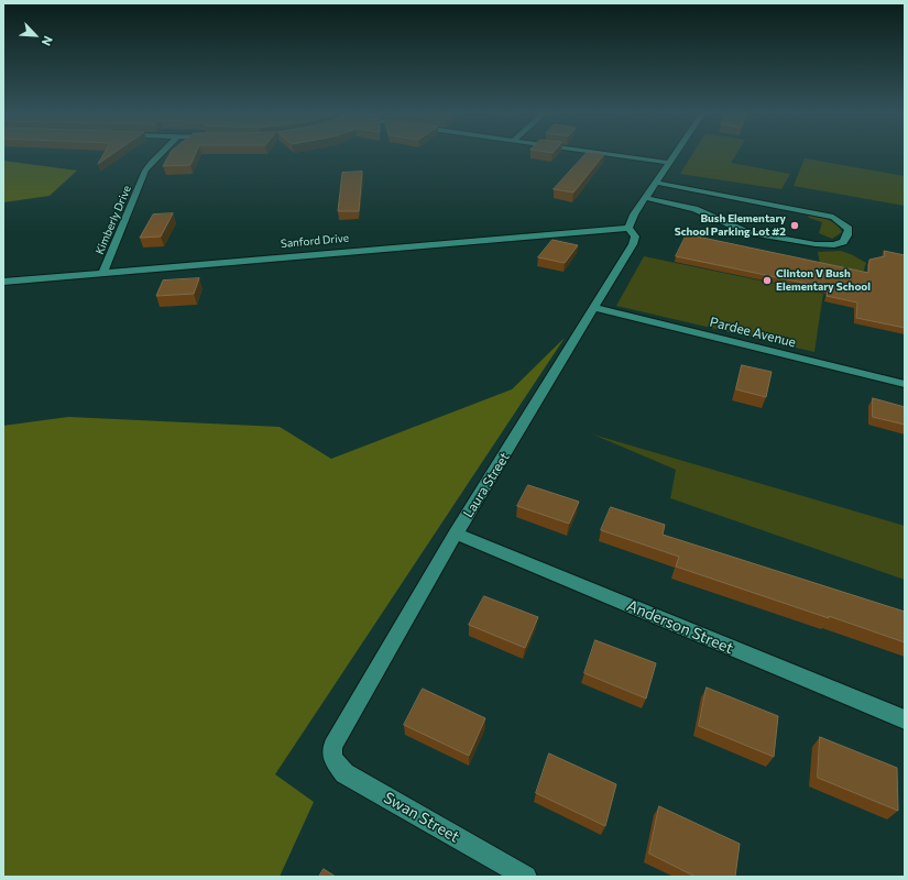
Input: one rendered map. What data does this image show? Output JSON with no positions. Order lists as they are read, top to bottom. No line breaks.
{"streets":{"street":["Kimberly Drive","Sanford Drive","Pardee Avenue","Laura Street","Anderson Street","Swan Street"]},"crossings":[["Kimberly Drive","Sanford Drive"],["Sanford Drive","Laura Street"],["Pardee Avenue","Laura Street"],["Laura Street","Anderson Street"],["Laura Street","Swan Street"]],"places":["Bush Elementary School Parking Lot #2","Clinton V Bush Elementary School"],"north":"bottom right"}
